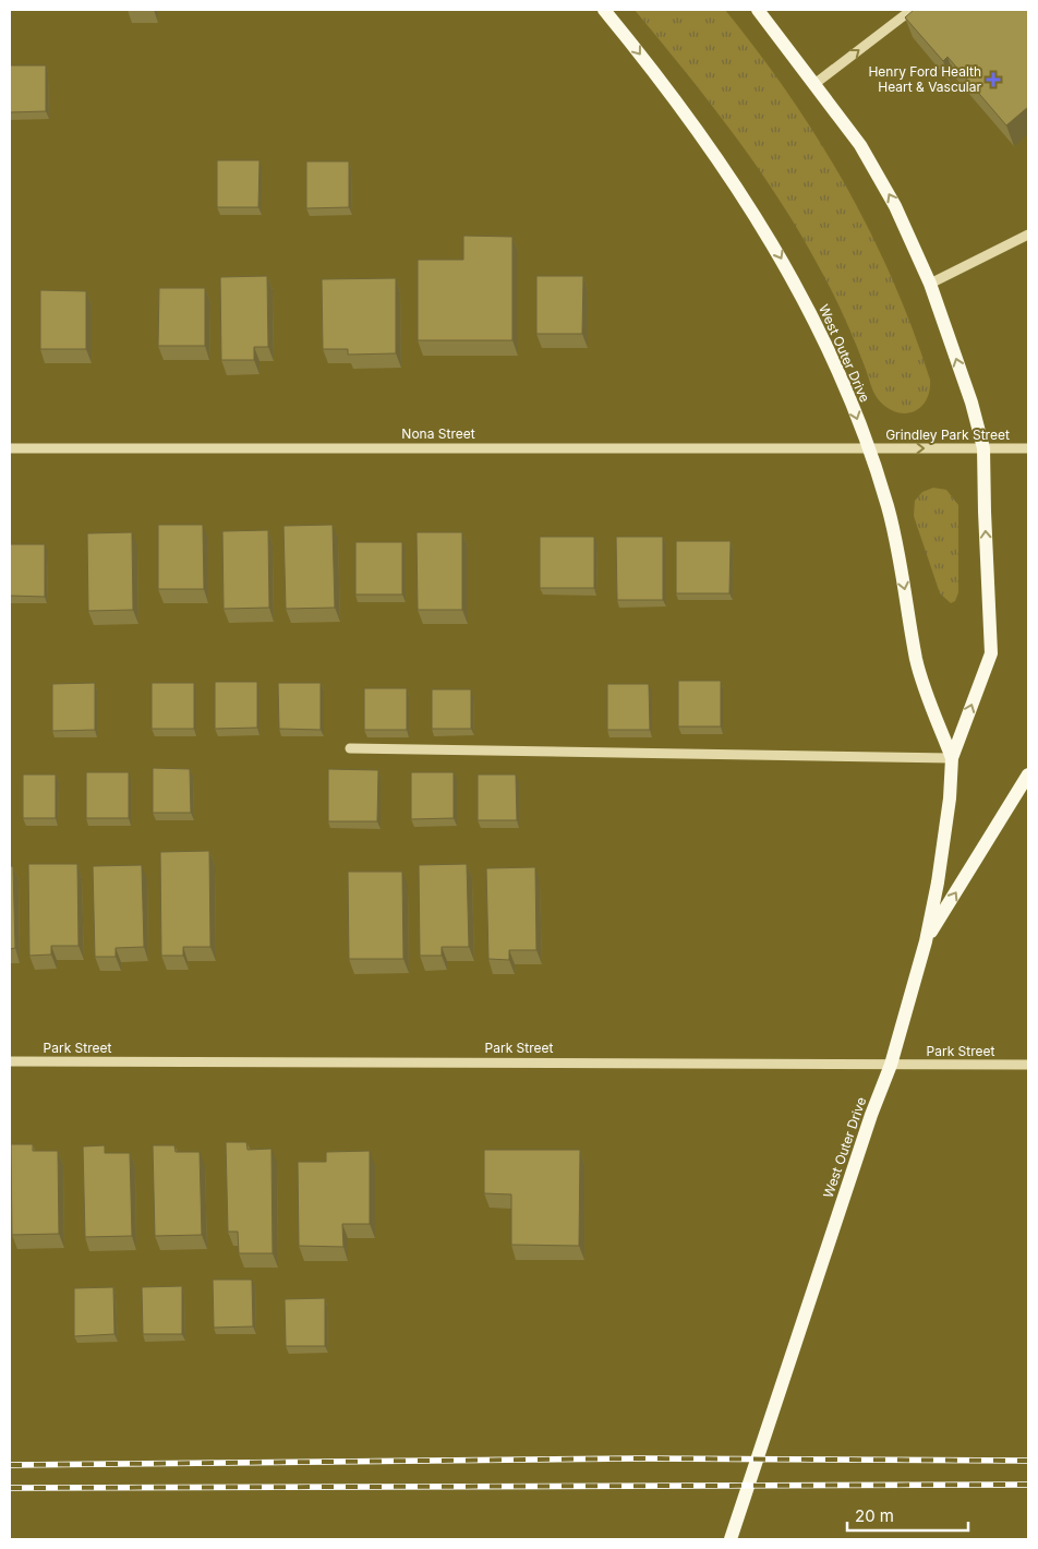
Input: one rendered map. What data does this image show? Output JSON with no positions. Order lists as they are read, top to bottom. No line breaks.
{"streets":{"main road":["West Outer Drive"],"street":["Nona Street","Grindley Park Street","Park Street"]},"crossings":[["West Outer Drive","Nona Street"],["West Outer Drive","Grindley Park Street"],["West Outer Drive","Park Street"],["Nona Street","Grindley Park Street"]],"one_way":["Grindley Park Street"],"places":{"health":["Henry Ford Health Heart & Vascular"]},"scale_bar":"20 m"}
